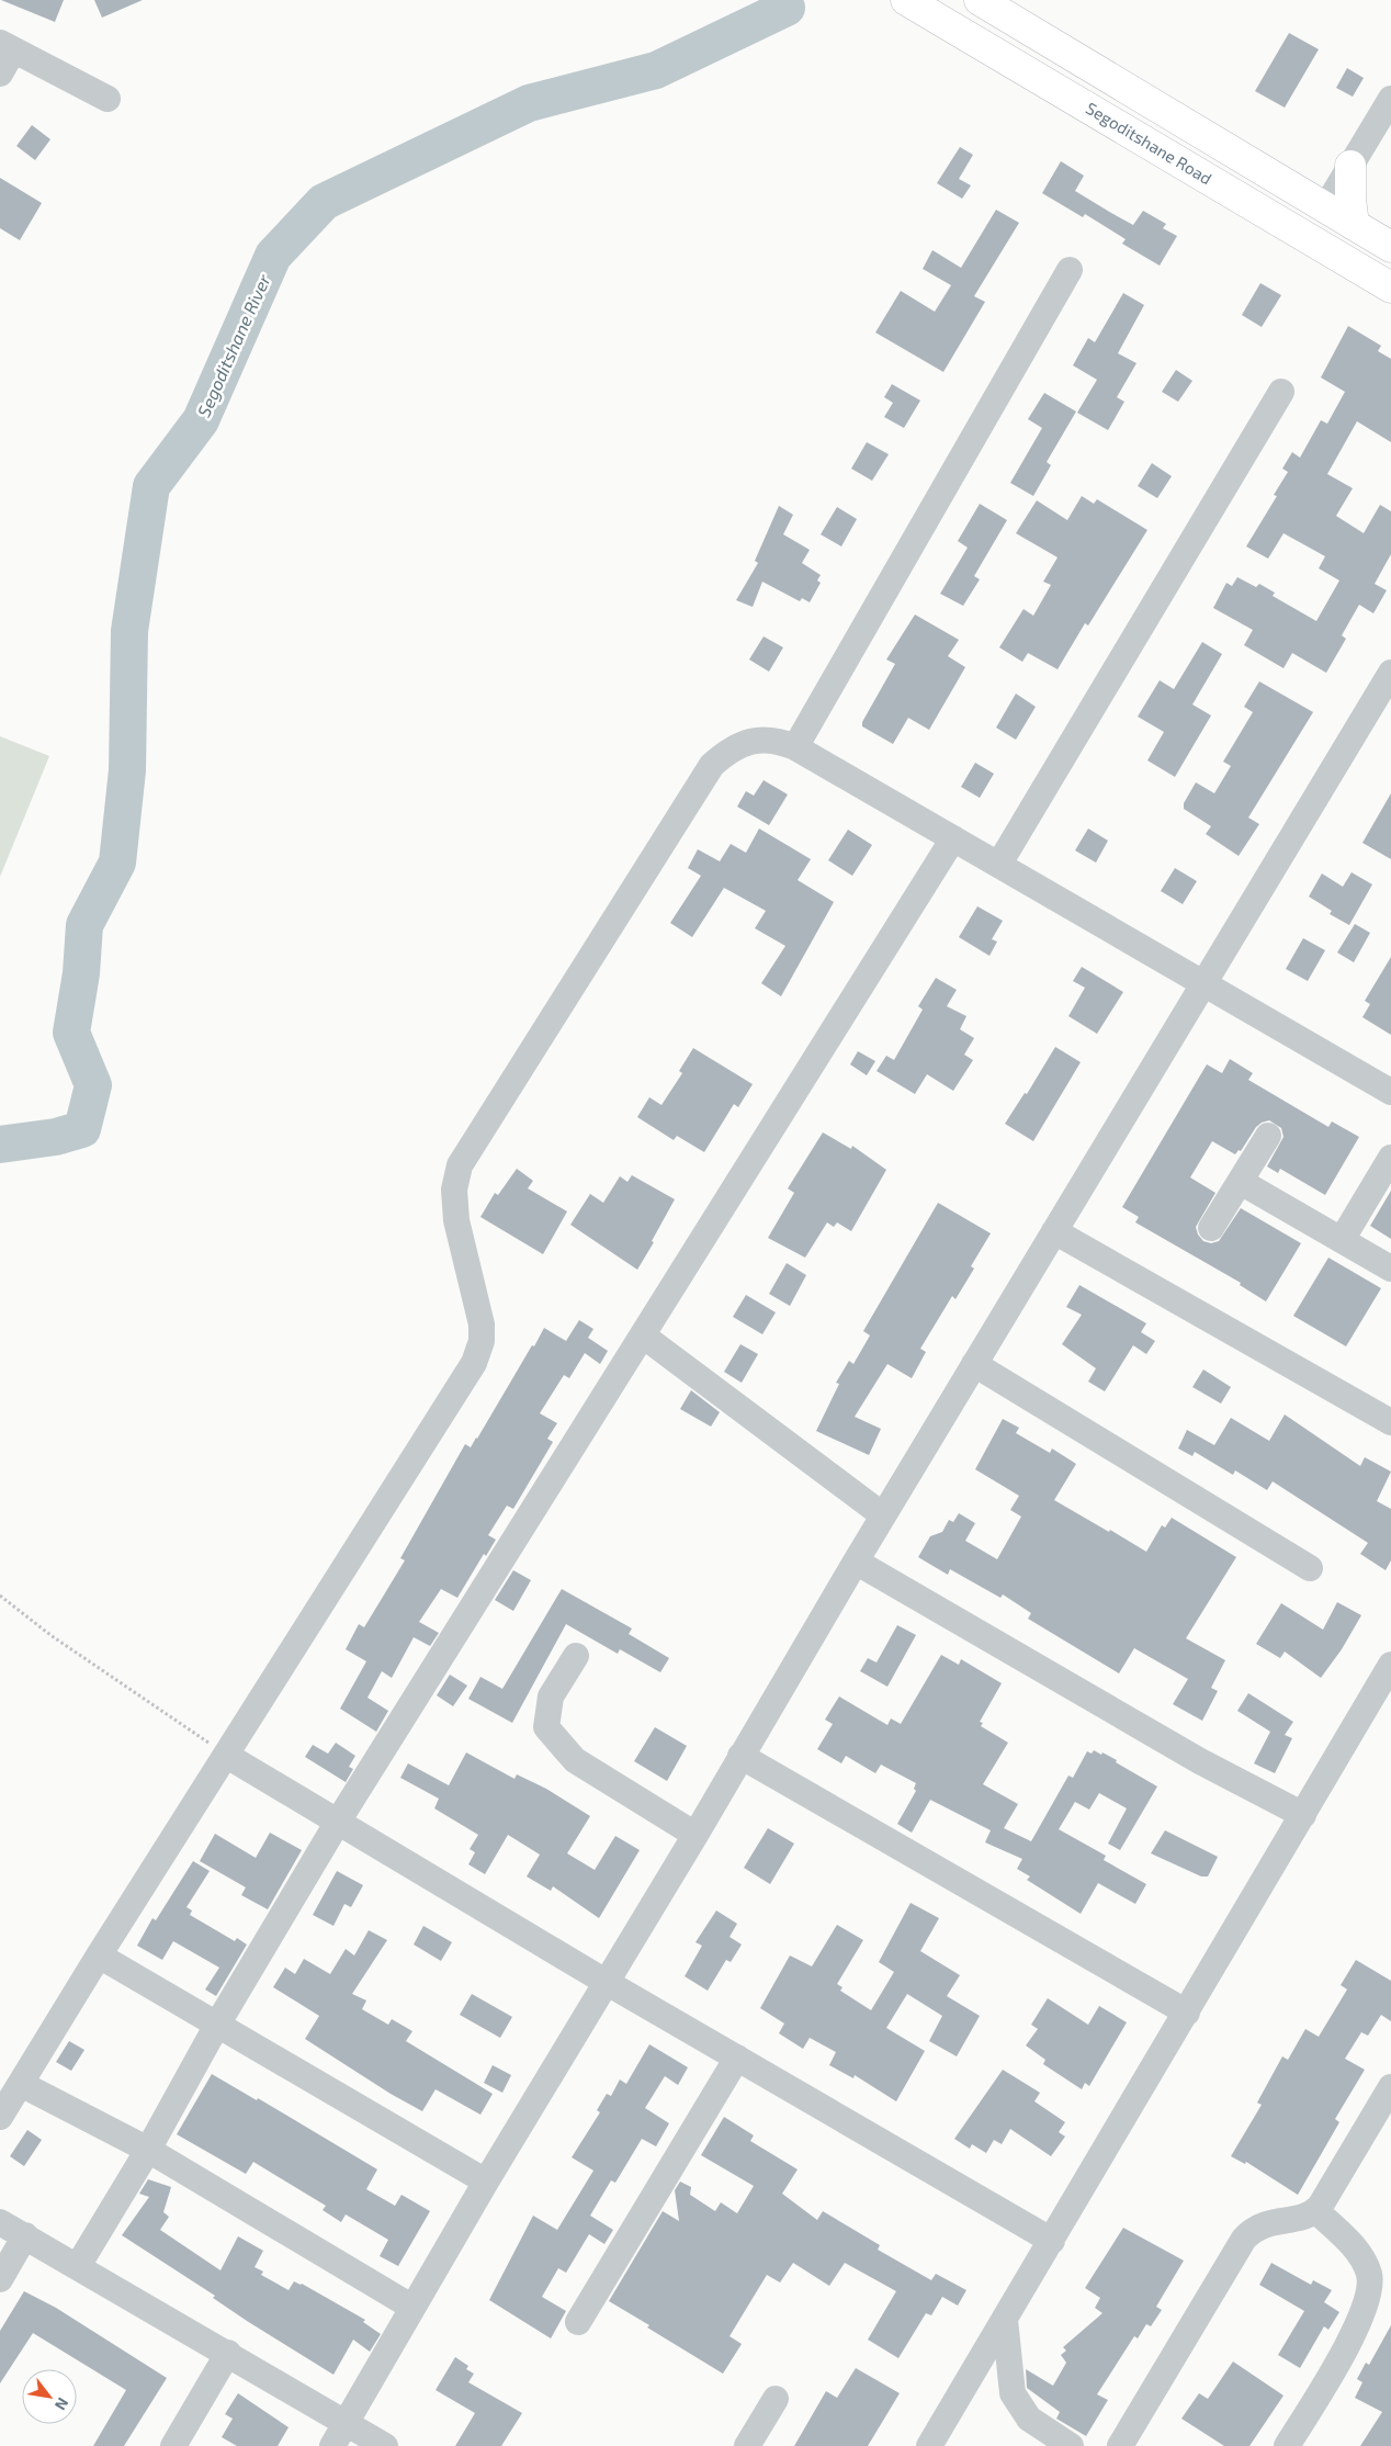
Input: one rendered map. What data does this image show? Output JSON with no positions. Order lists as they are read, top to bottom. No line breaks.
{"streets":{"main road":["Segoditshane Road"]},"water":["Segoditshane River"],"north":"bottom right"}
